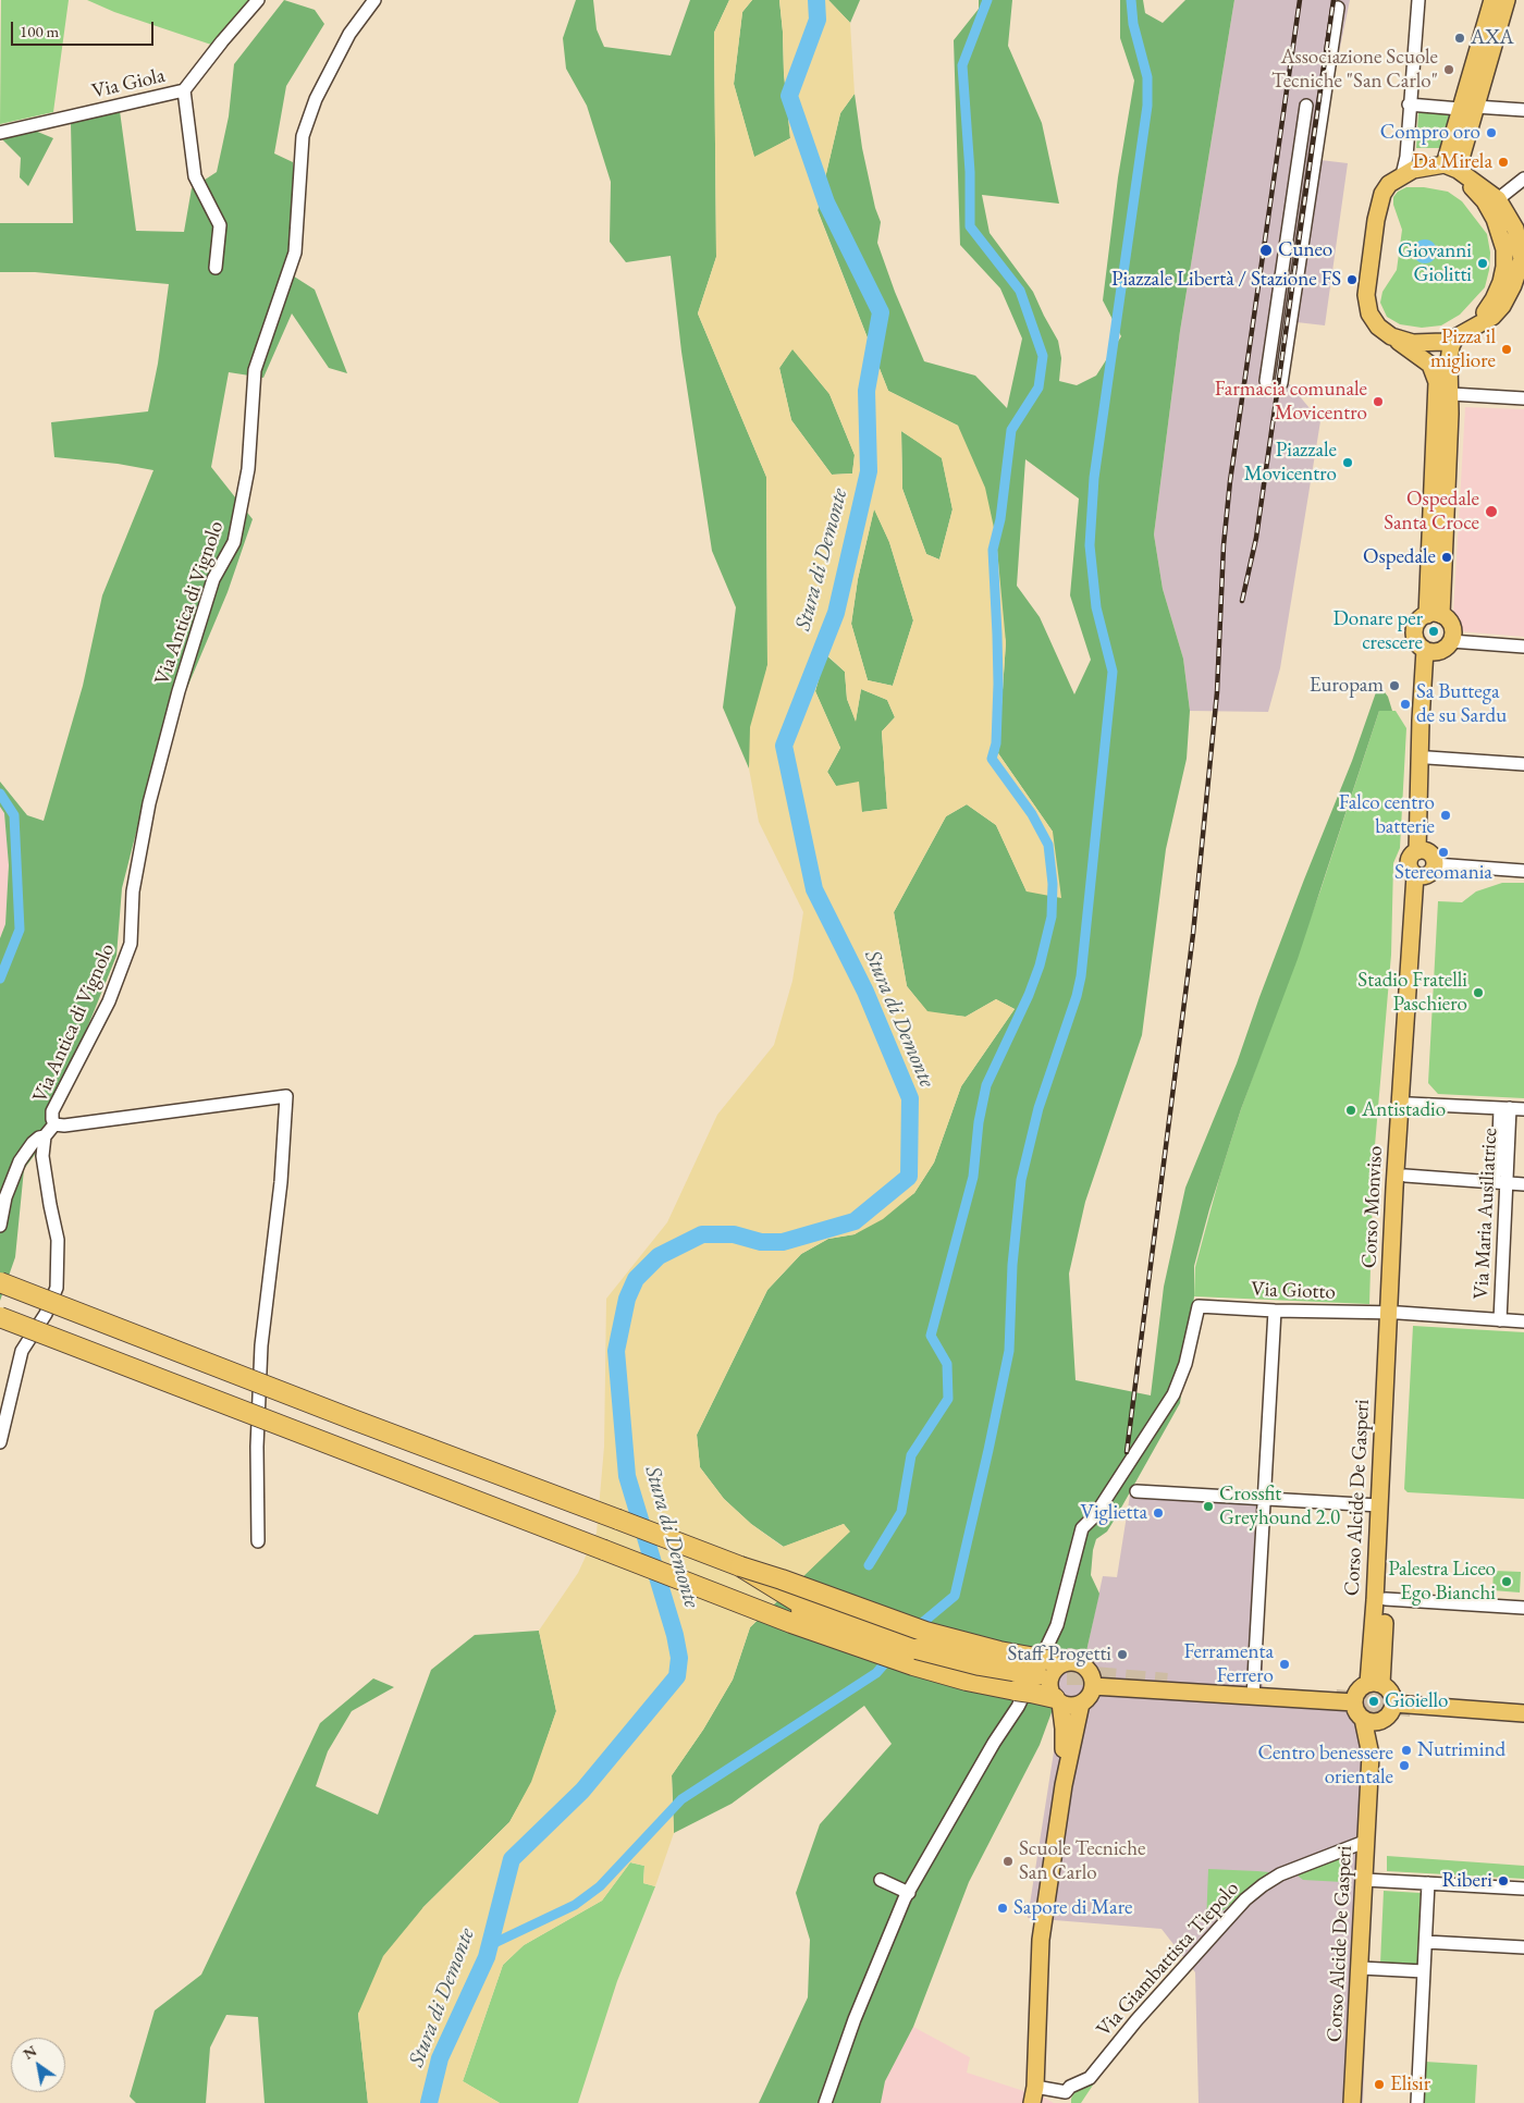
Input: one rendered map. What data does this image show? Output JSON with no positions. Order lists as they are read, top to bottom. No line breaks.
{"streets":{"main road":["Corso Monviso","Corso Alcide De Gasperi"],"street":["Via Giola","Via Antica di Vignolo","Via Maria Ausiliatrice","Via Giotto","Via Giambattista Tiepolo"]},"crossings":[["Corso Monviso","Via Giotto"],["Corso Monviso","Corso Alcide De Gasperi"],["Via Maria Ausiliatrice","Via Giotto"],["Via Giotto","Corso Alcide De Gasperi"],["Corso Alcide De Gasperi","Via Giambattista Tiepolo"]],"water":["Stura di Demonte"],"places":["AXA","Associazione Scuole Tecniche \"San Carlo\"","Compro oro","Da Mirela","Cuneo","Giovanni Giolitti","Piazzale Libertà / Stazione FS","Pizza il migliore","Farmacia comunale Movicentro","Piazzale Movicentro","Ospedale Santa Croce","Ospedale","Donare per crescere","Europam","Sa Buttega de su Sardu","Falco centro batterie","Stereomania","Stadio Fratelli Paschiero","Antistadio","Crossfit Greyhound 2.0","Viglietta","Palestra Liceo Ego Bianchi","Staff Progetti","Ferramenta Ferrero","Gioiello","Nutrimind","Centro benessere orientale","Scuole Tecniche San Carlo","Riberi","Sapore di Mare","Elisir"],"scale_bar":"100 m","north":"top left"}
